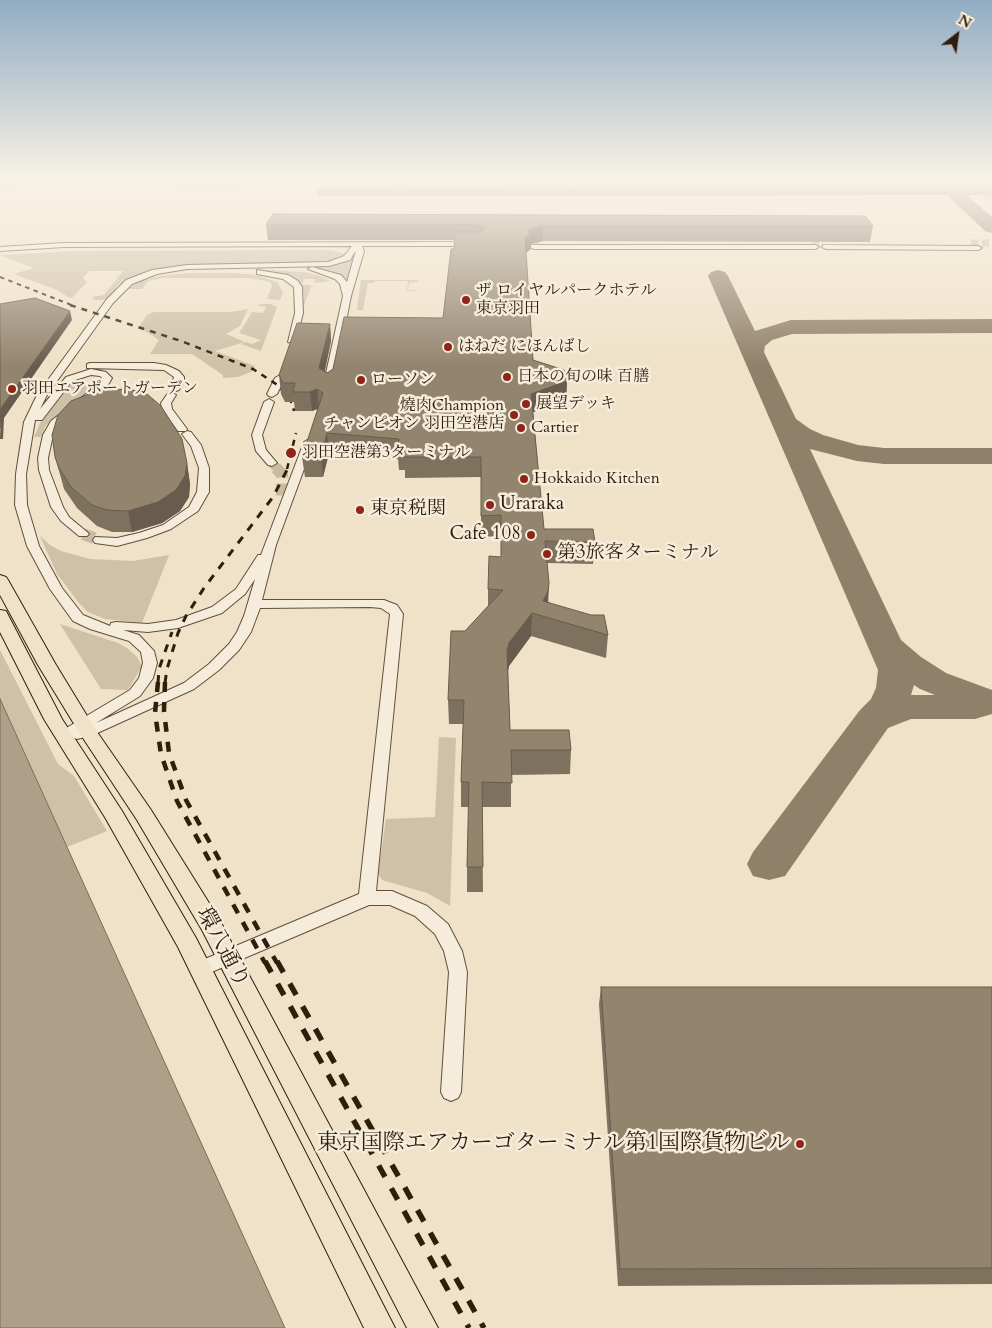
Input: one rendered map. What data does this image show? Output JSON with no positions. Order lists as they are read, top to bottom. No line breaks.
{"streets":{"main road":["環八通り"]},"places":["ザ ロイヤルパークホテル 東京羽田","はねだ にほんばし","日本の旬の味 百膳","ローソン","羽田エアポートガーデン","展望デッキ","燒肉Champion チャンピオン 羽田空港店","Cartier","羽田空港第3ターミナル","Hokkaido Kitchen","Uraraka","東京税関","Cafe 108","第3旅客ターミナル","東京国際エアカーゴターミナル第1国際貨物ビル"],"north":"top right"}
